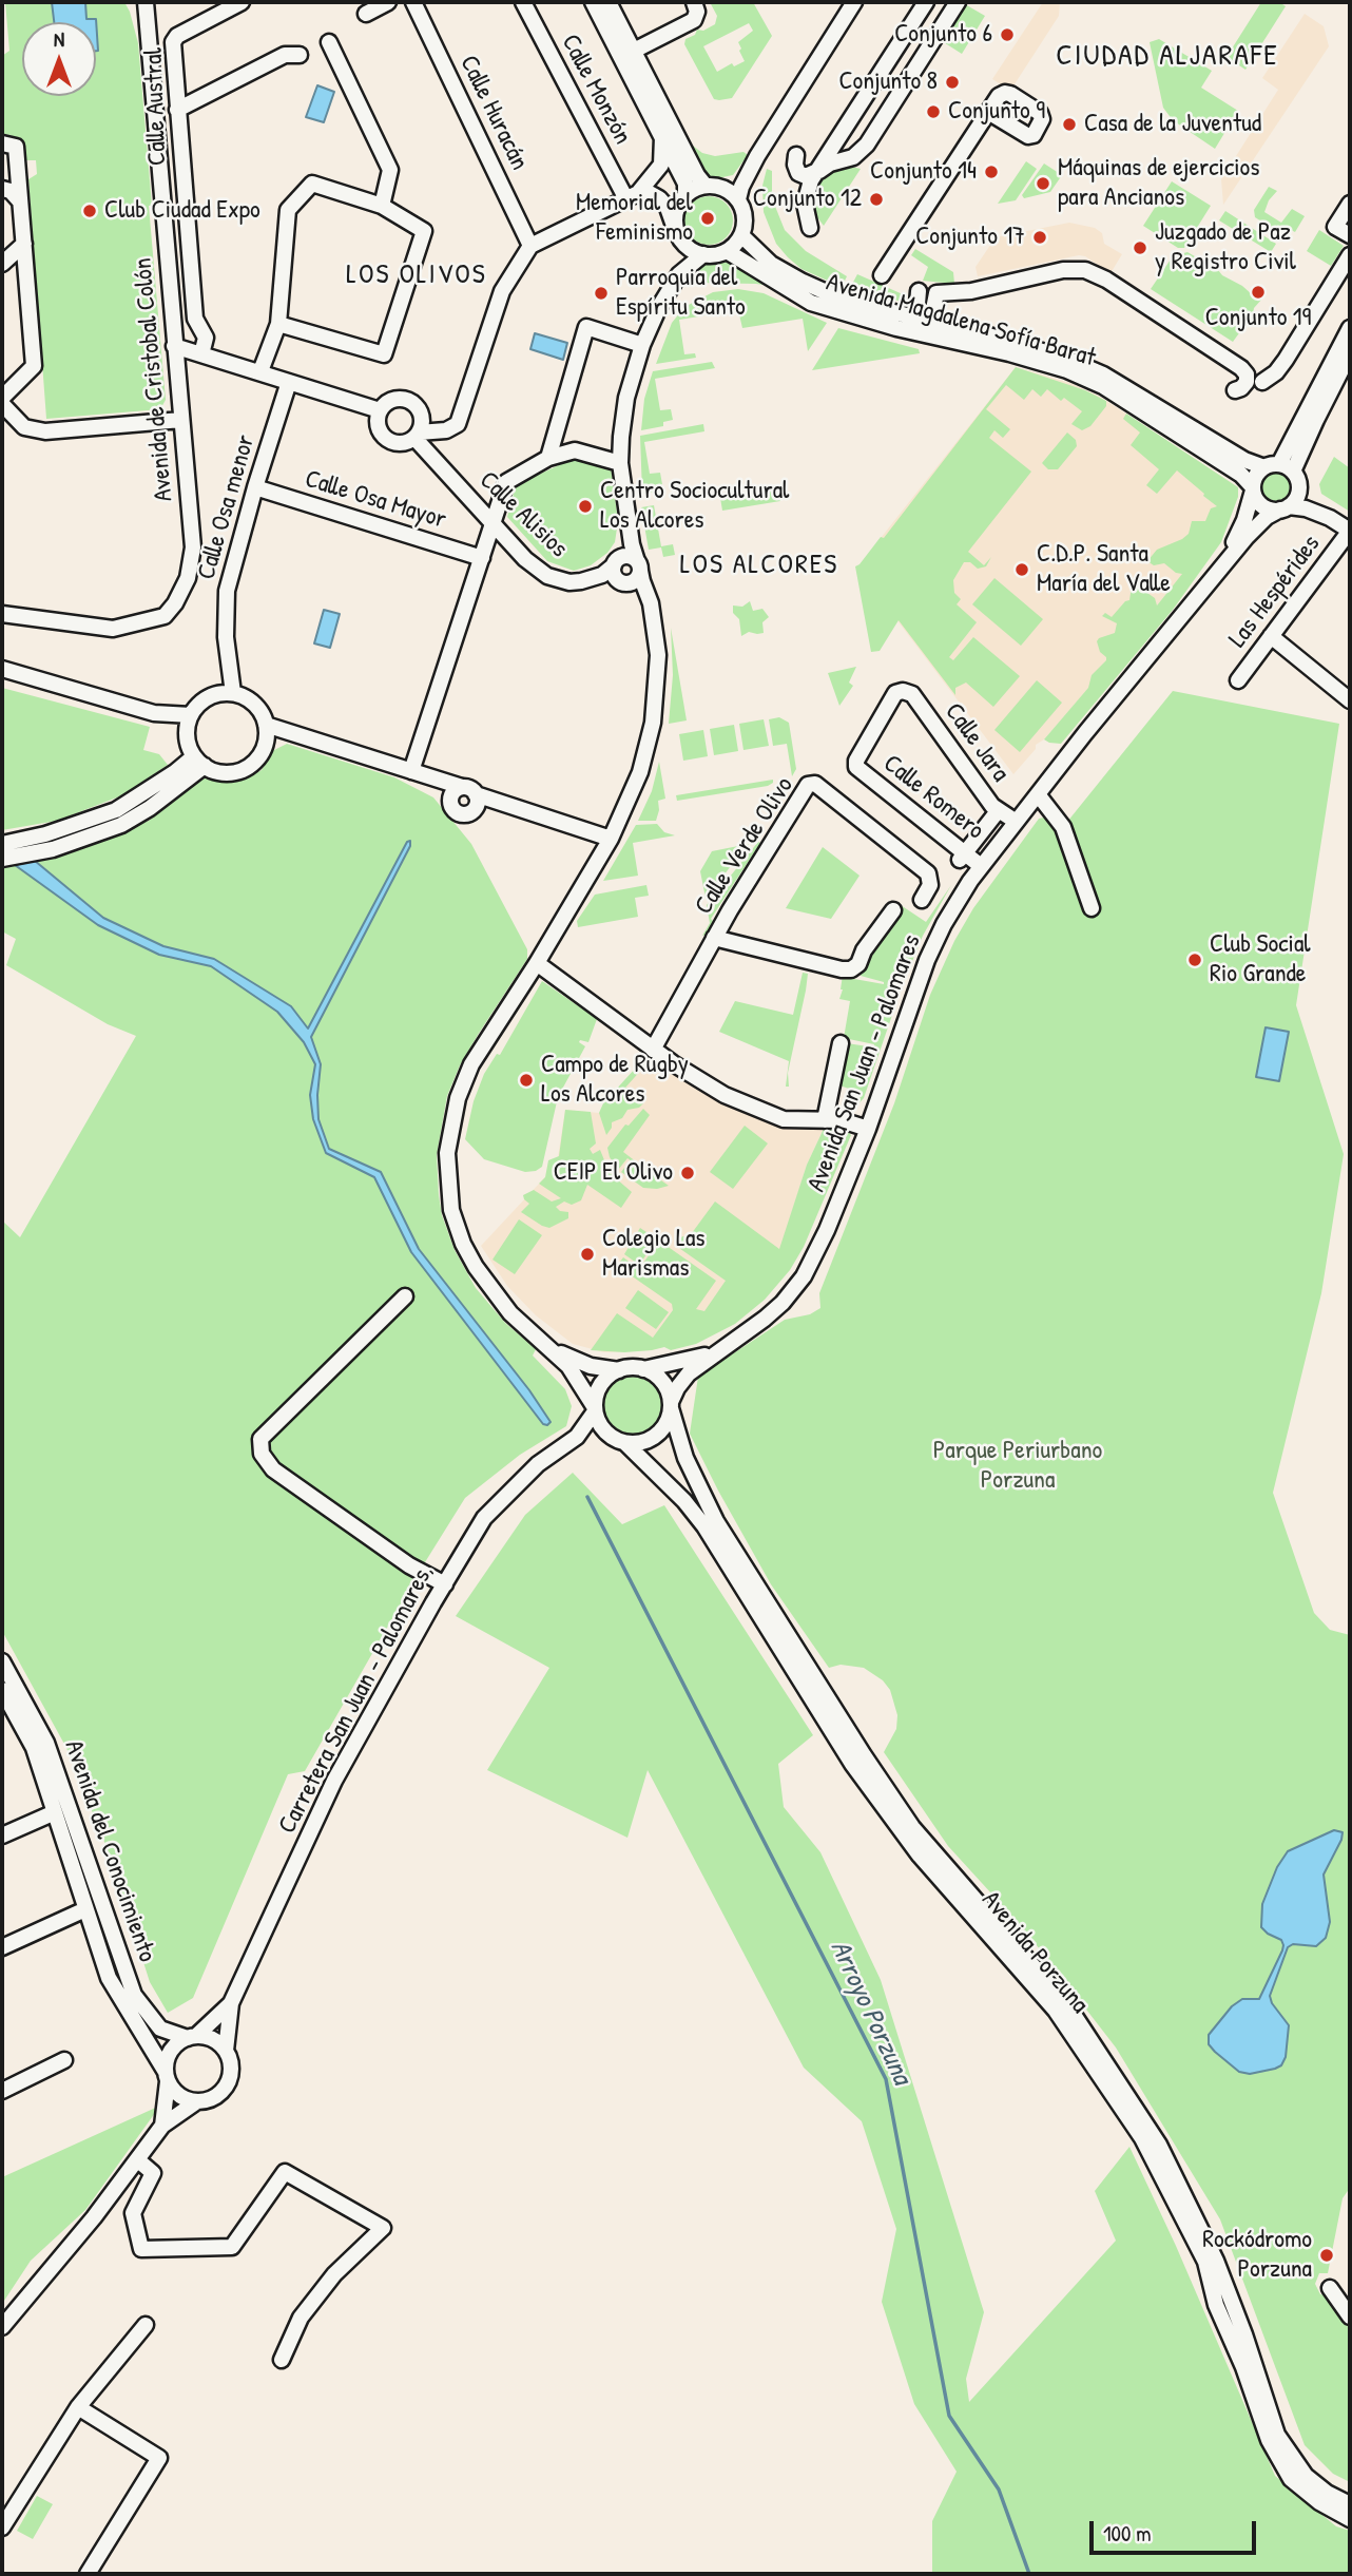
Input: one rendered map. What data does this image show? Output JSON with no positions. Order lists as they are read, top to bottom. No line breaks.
{"streets":{"street":["Calle Monzón","Calle Austral","Calle Huracán","Avenida Magdalena Sofía Barat","Avenida de Cristobal Colón","Calle Osa Mayor","Calle Osa menor","Calle Alisios","Las Hespérides","Calle Jara","Calle Romero","Calle Verde Olivo","Avenida San Juan - Palomares","Carretera San Juan - Palomares,","Avenida del Conocimiento","Avenida Porzuna"]},"crossings":[["Calle Osa Mayor","Calle Osa menor"],["Calle Jara","Calle Romero"],["Calle Jara","Avenida San Juan - Palomares"],["Calle Romero","Avenida San Juan - Palomares"],["Avenida San Juan - Palomares","Carretera San Juan - Palomares,"],["Avenida San Juan - Palomares","Avenida Porzuna"],["Carretera San Juan - Palomares,","Avenida del Conocimiento"],["Carretera San Juan - Palomares,","Avenida Porzuna"]],"districts":["CIUDAD ALJARAFE","LOS OLIVOS","LOS ALCORES"],"water":["Arroyo Porzuna"],"parks":["Parque Periurbano Porzuna"],"places":["Conjunto 6","Conjunto 8","Conjunto 9","Casa de la Juventud","Conjunto 14","Máquinas de ejercicios para Ancianos","Conjunto 12","Club Ciudad Expo","Memorial del Feminismo","Conjunto 17","Juzgado de Paz y Registro Civil","Conjunto 19","Parroquia del Espíritu Santo","Centro Sociocultural Los Alcores","C.D.P. Santa María del Valle","Club Social Rio Grande","Campo de Rugby Los Alcores","CEIP El Olivo","Colegio Las Marismas","Rockódromo Porzuna"],"scale_bar":"100 m","north":"top"}
